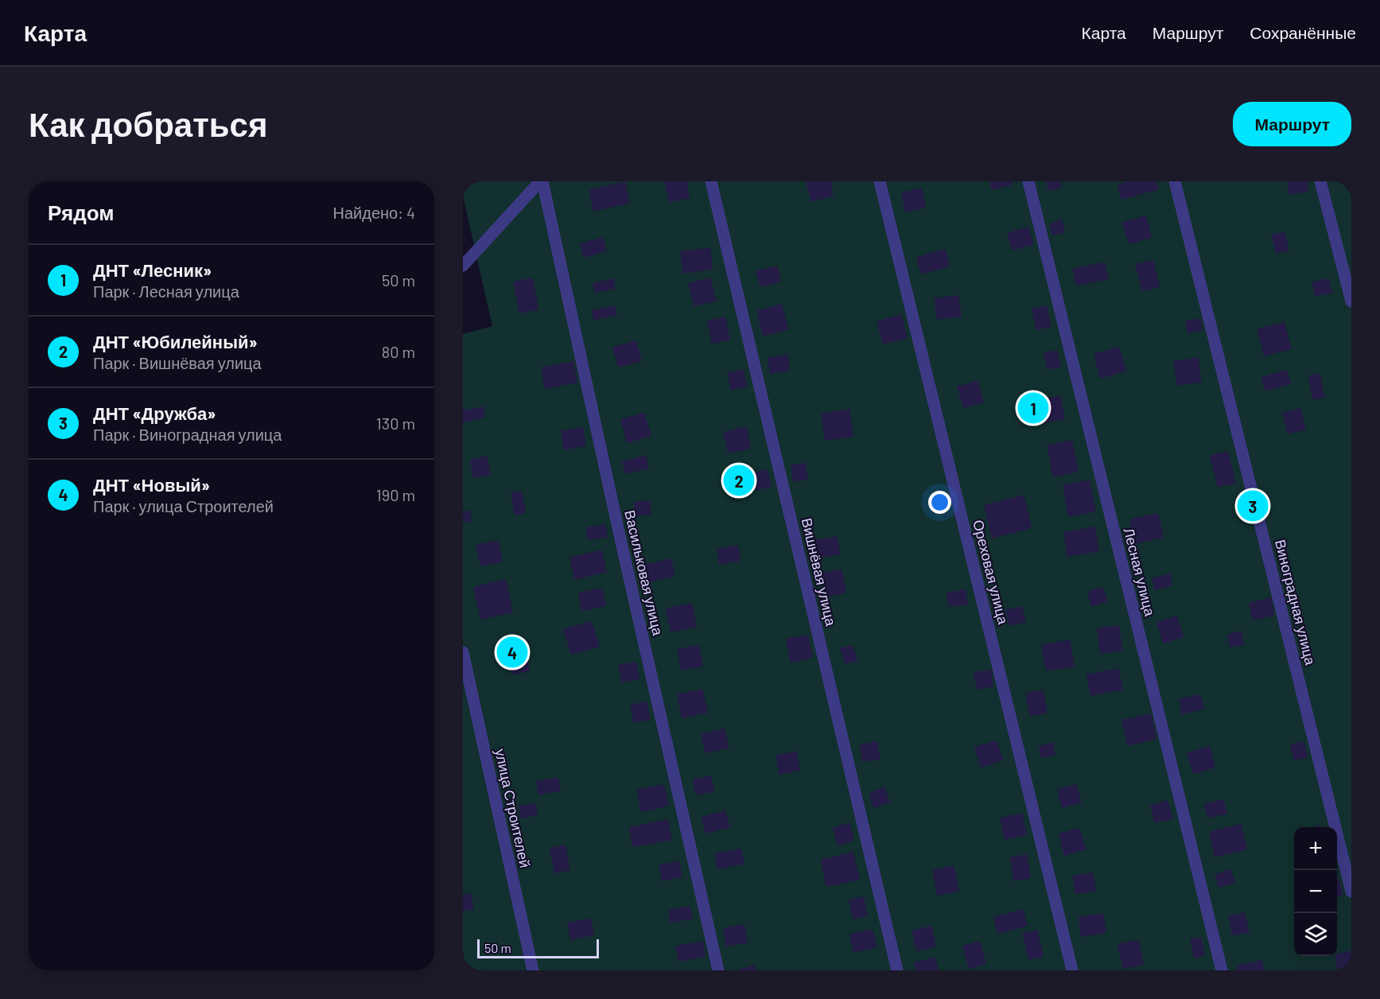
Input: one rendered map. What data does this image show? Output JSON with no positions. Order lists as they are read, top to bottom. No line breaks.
{"streets":{"street":["Вишнёвая улица","Ореховая улица","Лесная улица","Васильковая улица","Виноградная улица","улица Строителей"]},"scale_bar":"50 m","page":{"header":"Карта","nav":["Карта","Маршрут","Сохранённые"],"buttons":"Маршрут","title":"Как добраться","heading":["Рядом","Найдено: 4"],"list":[{"mark":"1","name":"ДНТ «Лесник»","note":"Парк · Лесная улица","value":"50 m"},{"mark":"2","name":"ДНТ «Юбилейный»","note":"Парк · Вишнёвая улица","value":"80 m"},{"mark":"3","name":"ДНТ «Дружба»","note":"Парк · Виноградная улица","value":"130 m"},{"mark":"4","name":"ДНТ «Новый»","note":"Парк · улица Строителей","value":"190 m"}],"pins":["1","2","3","4"],"map_buttons":["+","−"],"scale":"50 m"}}
